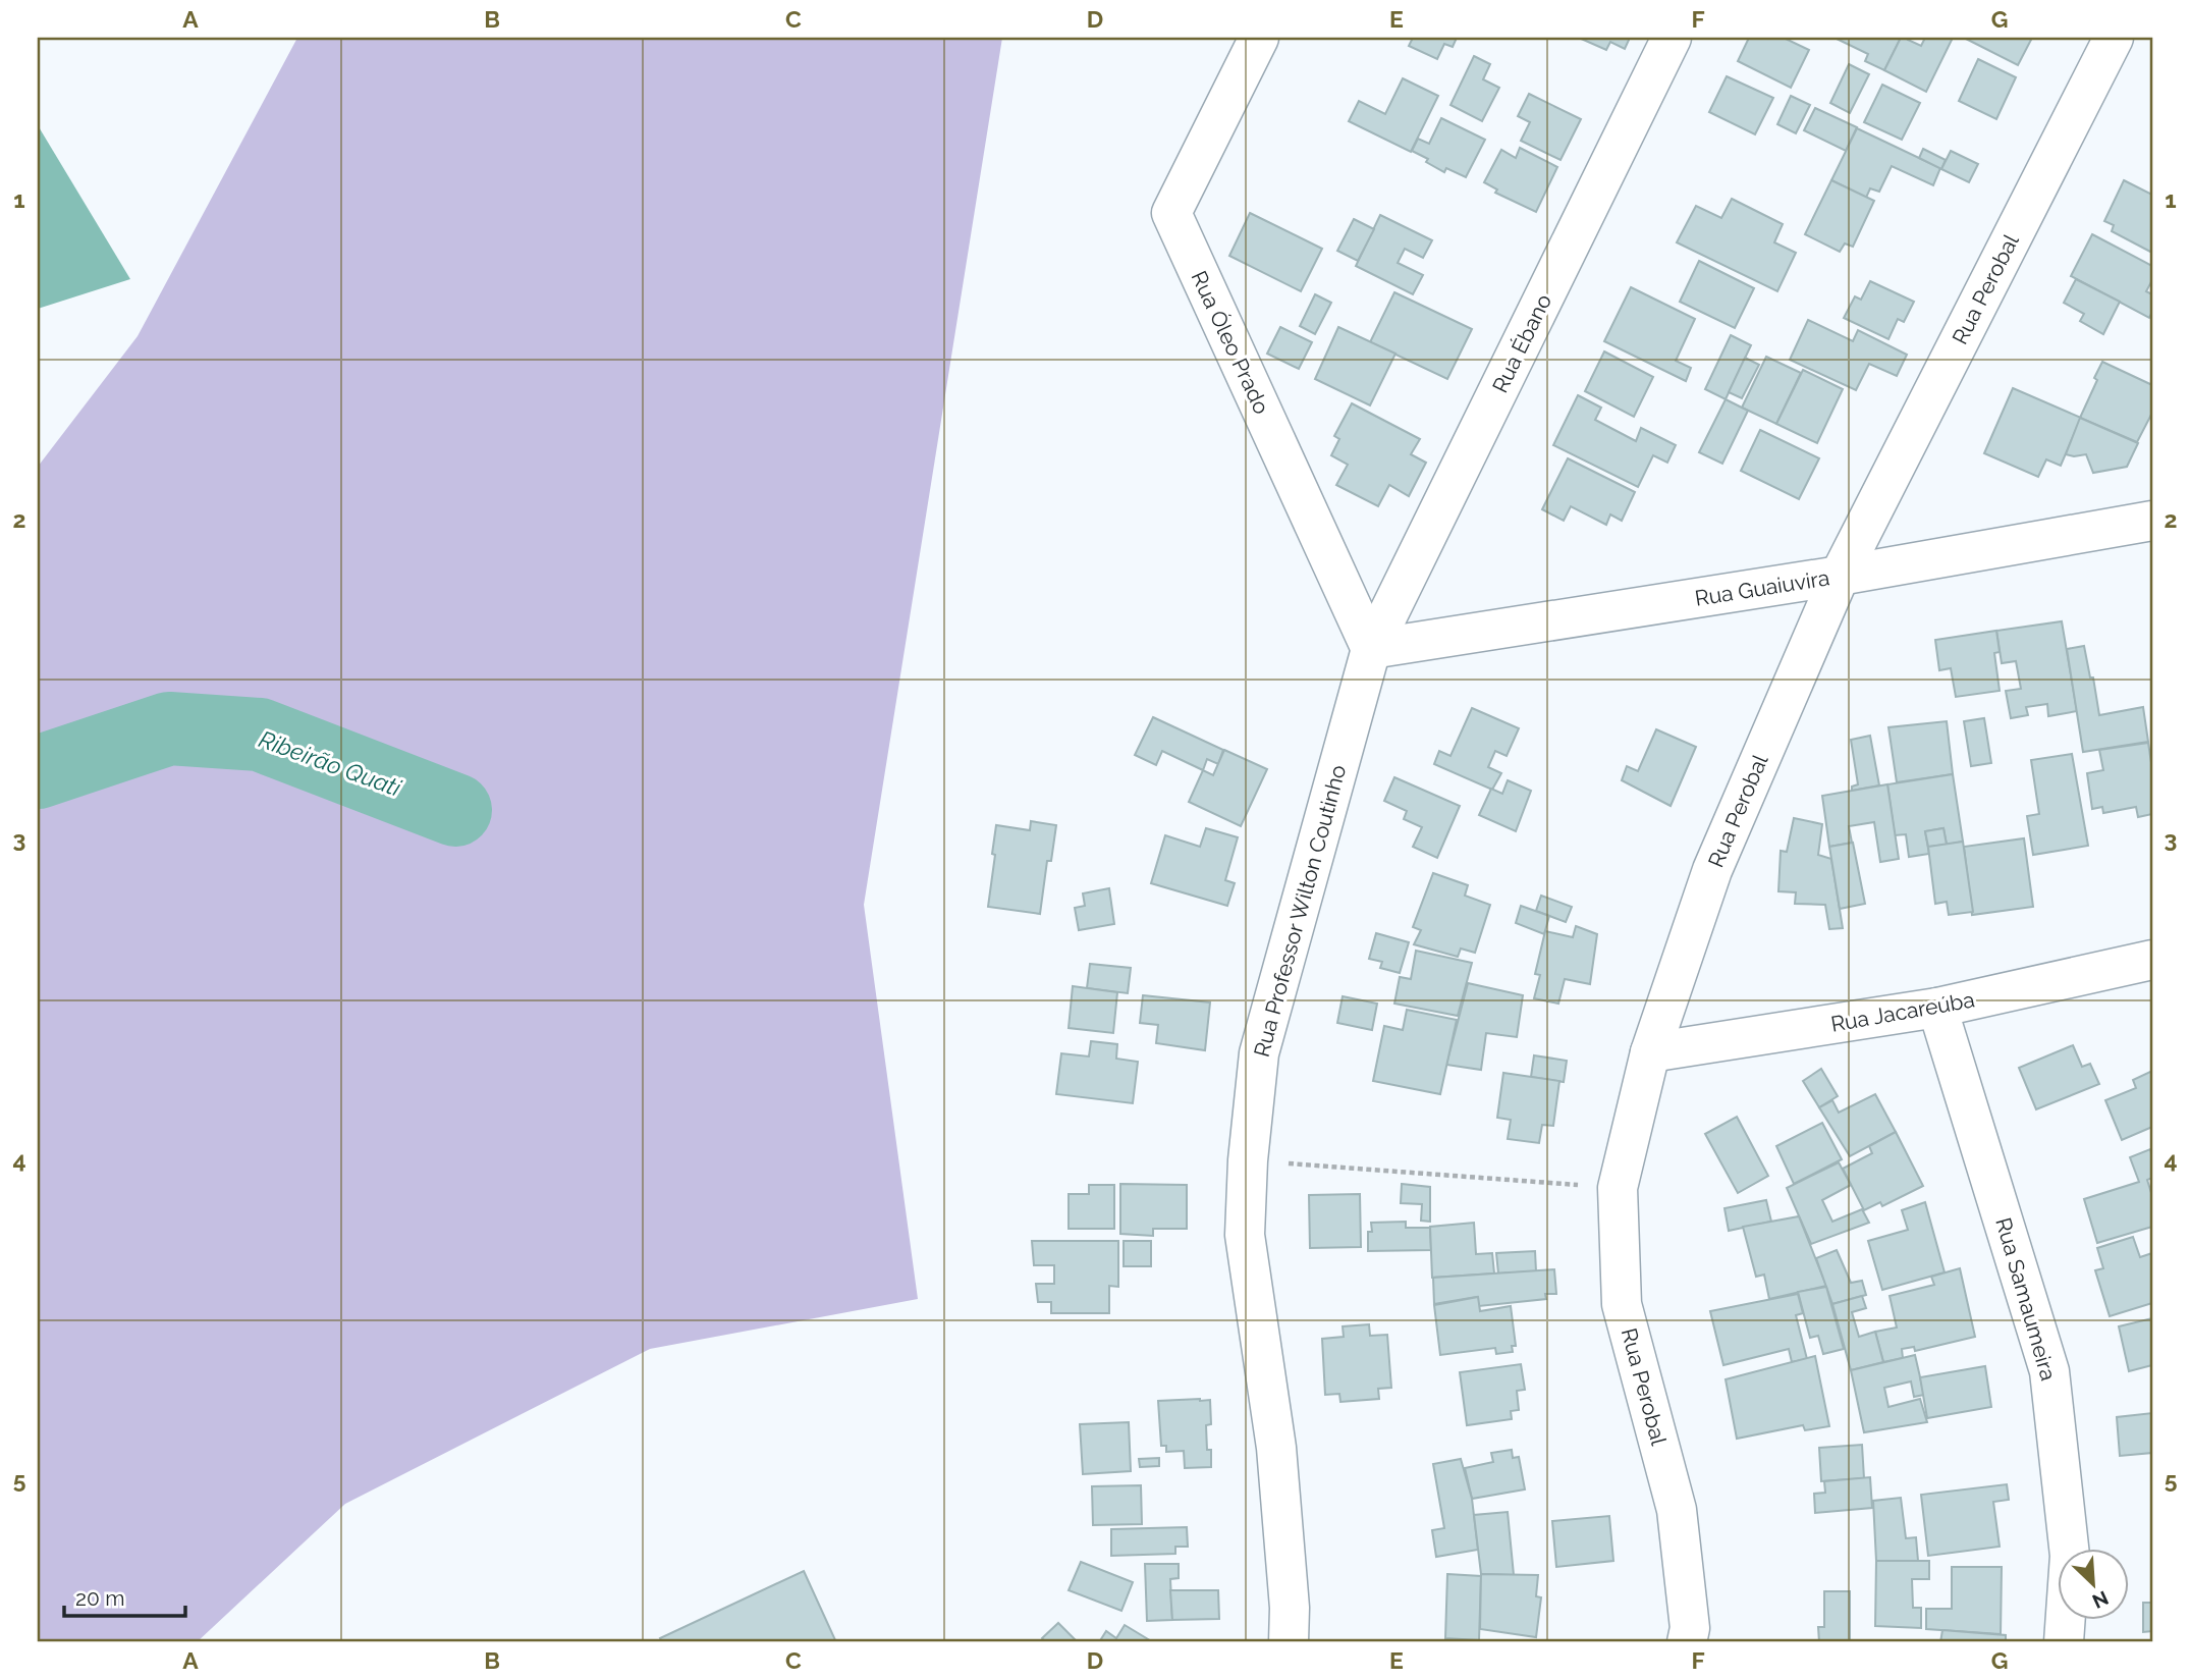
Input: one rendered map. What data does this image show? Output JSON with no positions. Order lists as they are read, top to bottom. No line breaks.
{"streets":{"street":["Rua Perobal","Rua Óleo Prado","Rua Ébano","Rua Guaiuvira","Rua Professor Wilton Coutinho","Rua Jacareúba","Rua Samaumeira"]},"crossings":[["Rua Perobal","Rua Guaiuvira"],["Rua Perobal","Rua Jacareúba"],["Rua Óleo Prado","Rua Ébano"],["Rua Óleo Prado","Rua Guaiuvira"],["Rua Óleo Prado","Rua Professor Wilton Coutinho"],["Rua Ébano","Rua Guaiuvira"],["Rua Ébano","Rua Professor Wilton Coutinho"],["Rua Guaiuvira","Rua Professor Wilton Coutinho"],["Rua Jacareúba","Rua Samaumeira"]],"water":["Ribeirão Quati"],"scale_bar":"20 m","north":"bottom right","grid":{"columns":["A","B","C","D","E","F","G"],"rows":["1","2","3","4","5"]}}
